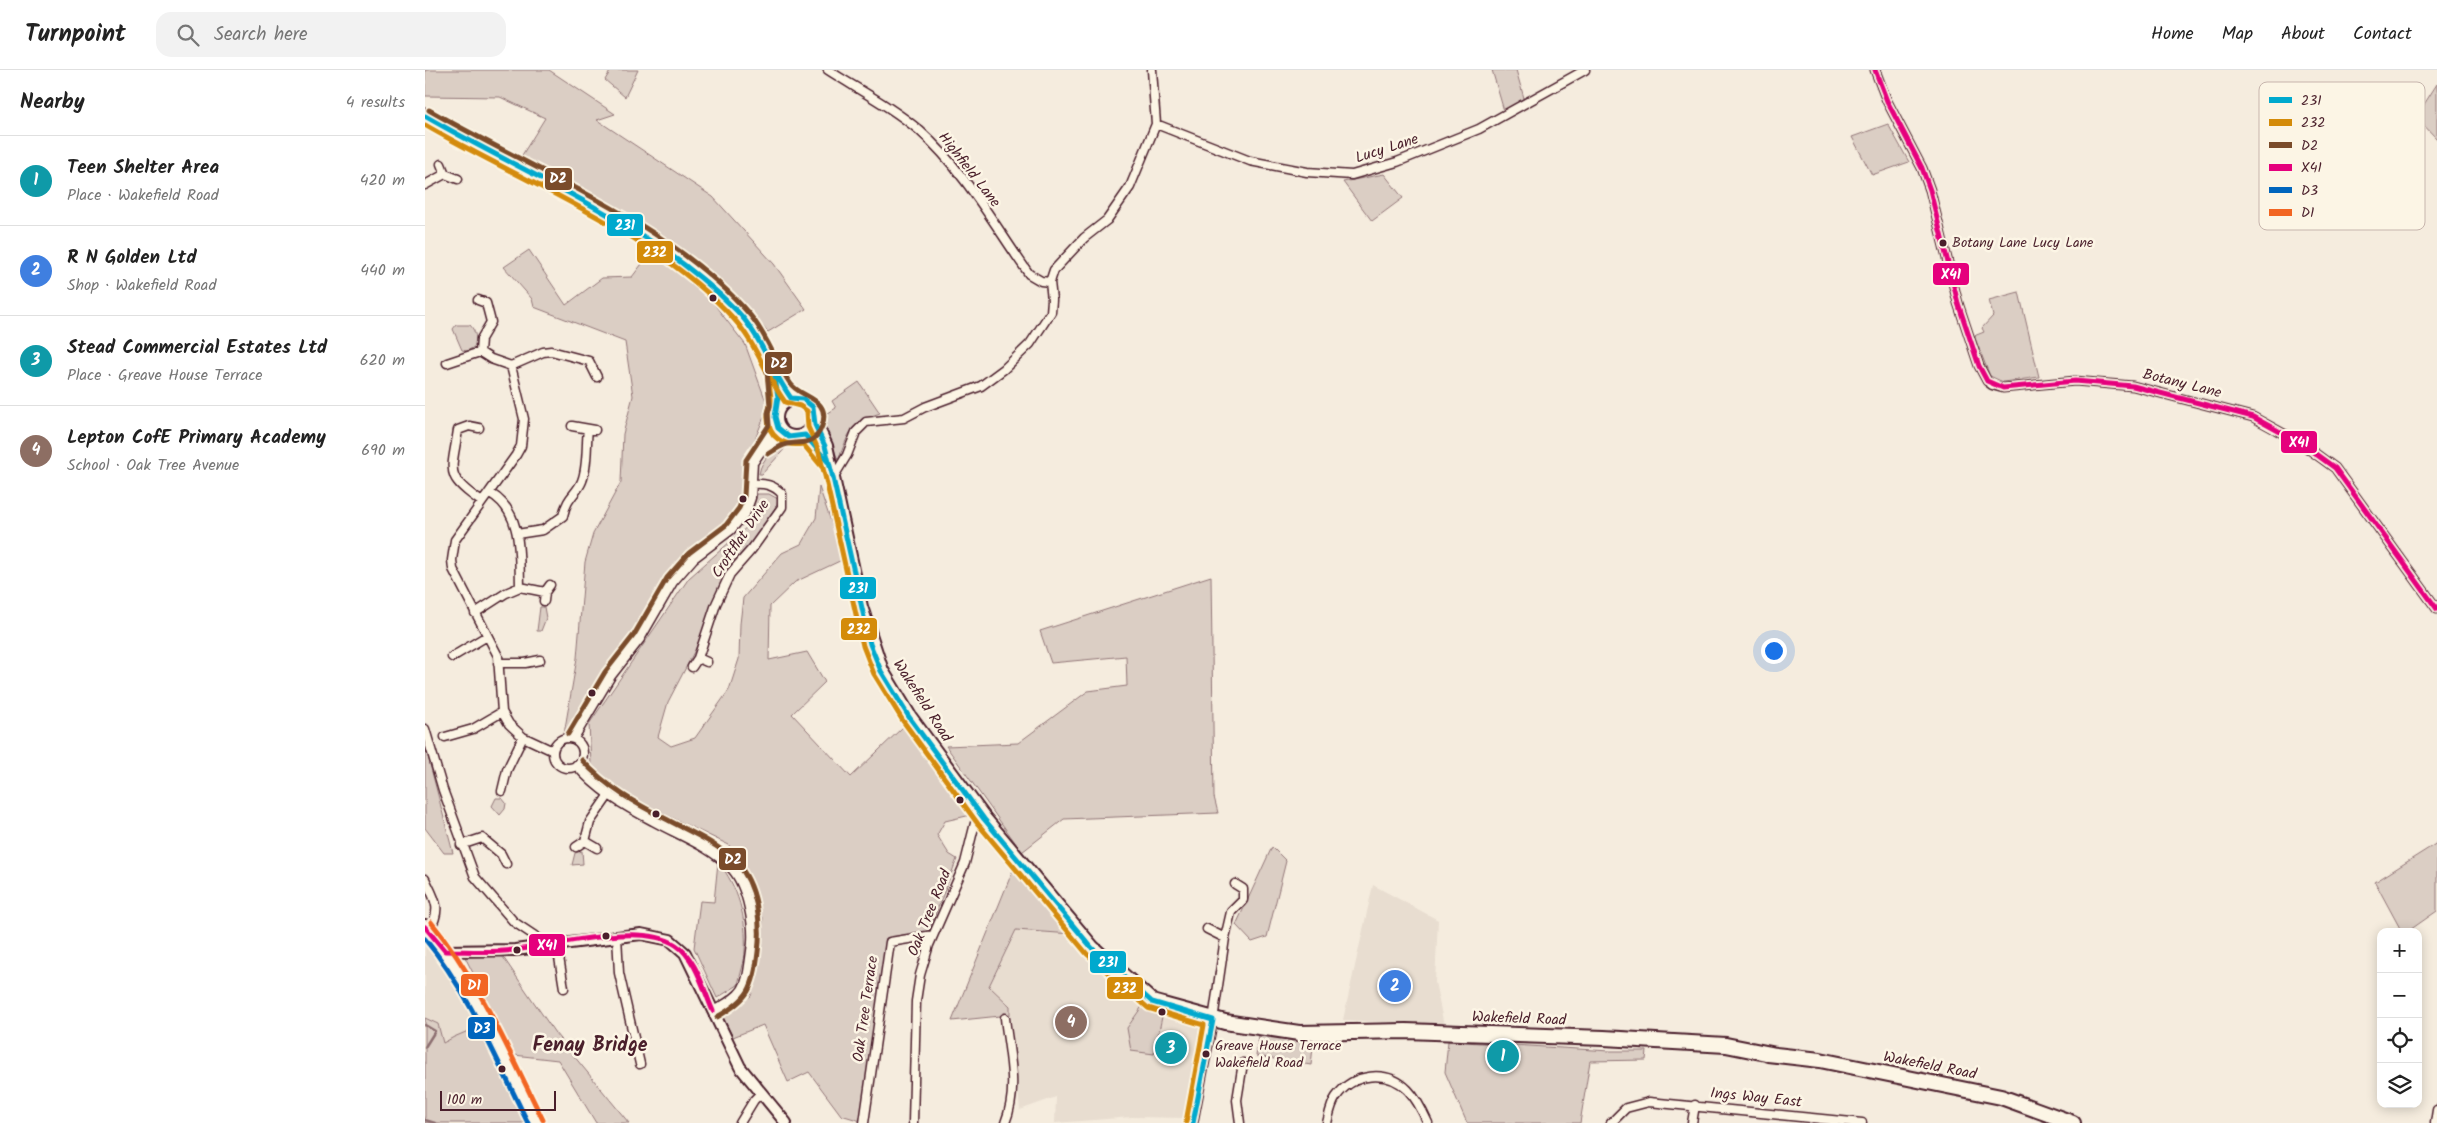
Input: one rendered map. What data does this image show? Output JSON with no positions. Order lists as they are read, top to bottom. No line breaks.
{"streets":{"highway":["Wakefield Road"],"street":["Lucy Lane","Highfield Lane","Botany Lane","Croftflat Drive","Oak Tree Road","Oak Tree Terrace","Ings Way East"]},"crossings":[["Croftflat Drive","Wakefield Road"],["Wakefield Road","Oak Tree Road"],["Oak Tree Road","Oak Tree Terrace"]],"districts":["Fenay Bridge"],"places":["Botany Lane Lucy Lane","Greave House Terrace Wakefield Road"],"lines":["transit line X41","transit line D2","transit line 231","transit line 232","transit line D1","transit line D3"],"legend":["231","232","D2","X41","D3","D1"],"scale_bar":"100 m","page":{"header":"Turnpoint","search":"Search here","nav":["Home","Map","About","Contact"],"heading":["Nearby","4 results"],"list":[{"mark":"1","name":"Teen Shelter Area","note":"Place · Wakefield Road","value":"420 m"},{"mark":"2","name":"R N Golden Ltd","note":"Shop · Wakefield Road","value":"440 m"},{"mark":"3","name":"Stead Commercial Estates Ltd","note":"Place · Greave House Terrace","value":"620 m"},{"mark":"4","name":"Lepton CofE Primary Academy","note":"School · Oak Tree Avenue","value":"690 m"}],"map_buttons":["+","−"],"pins":["2","4","3","1"],"scale":"100 m"}}
